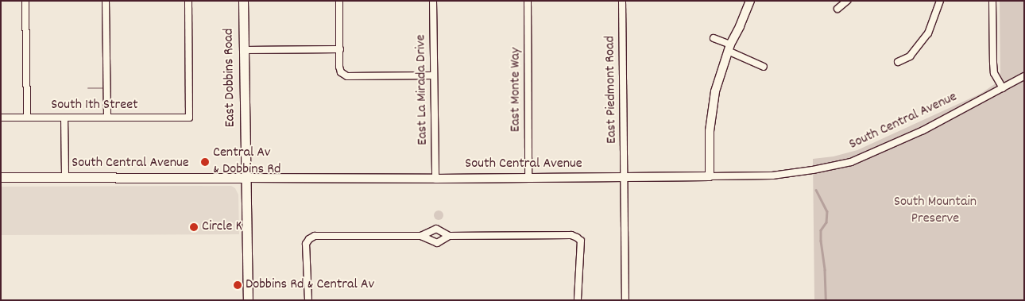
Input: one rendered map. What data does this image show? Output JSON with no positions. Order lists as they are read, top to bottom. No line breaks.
{"streets":{"main road":["East Dobbins Road","South Central Avenue"],"street":["East La Mirada Drive","East Monte Way","East Piedmont Road","South 1th Street"]},"crossings":[["East Dobbins Road","South Central Avenue"],["East La Mirada Drive","South Central Avenue"],["East Monte Way","South Central Avenue"],["East Piedmont Road","South Central Avenue"]],"parks":["South Mountain Preserve"],"places":["Central Av & Dobbins Rd","Circle K","Dobbins Rd & Central Av"]}
